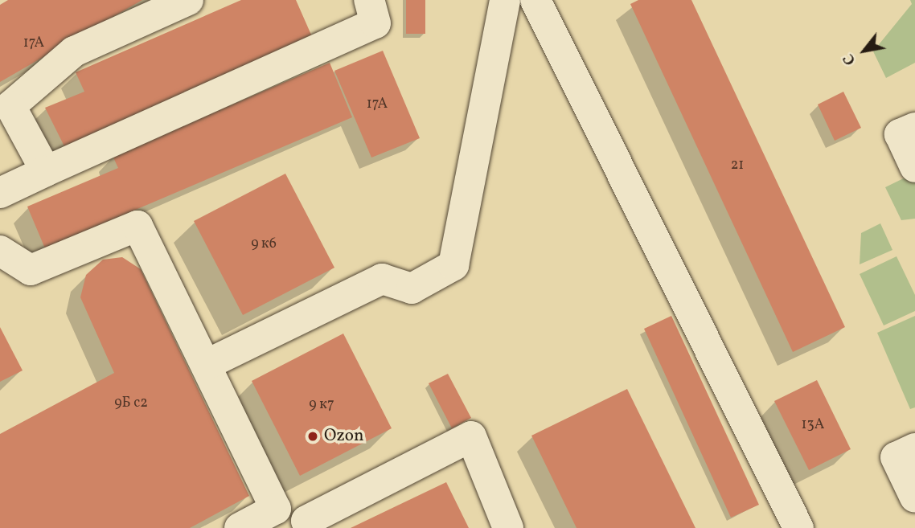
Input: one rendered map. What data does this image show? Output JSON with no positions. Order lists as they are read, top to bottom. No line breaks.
{"places":["Ozon"],"house_numbers":["17А","17А","21","9 к6","9Б с2","9 к7","13А"],"north":"bottom left"}
